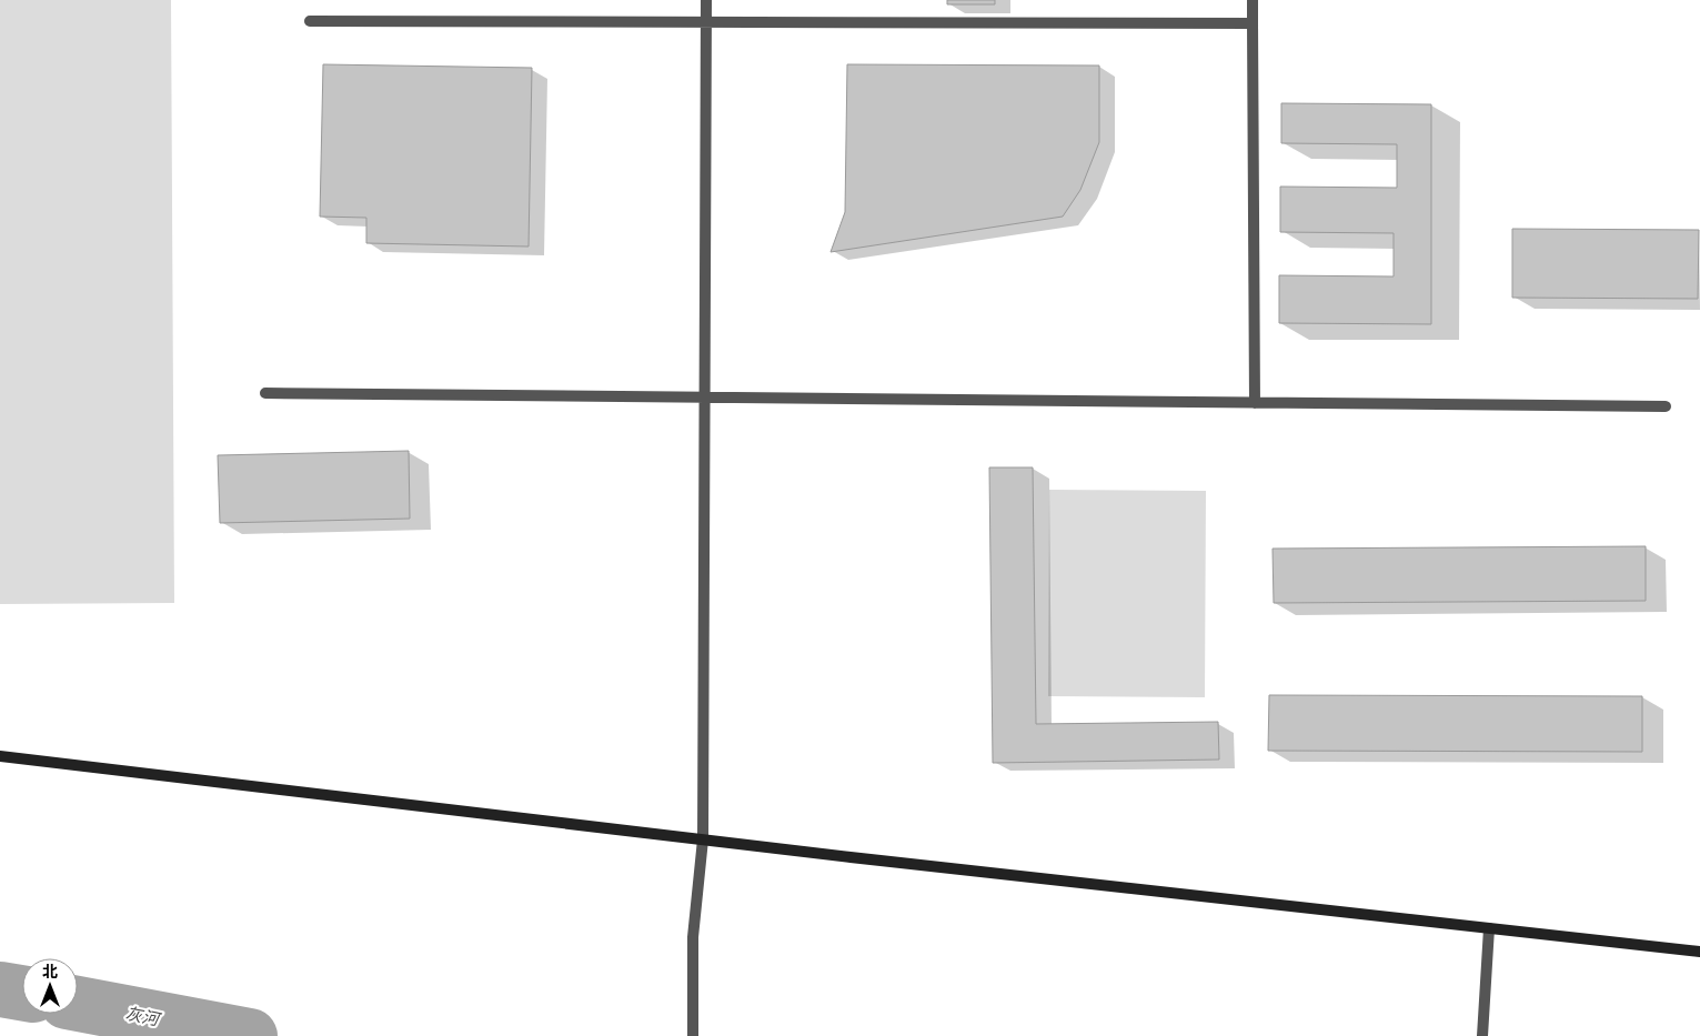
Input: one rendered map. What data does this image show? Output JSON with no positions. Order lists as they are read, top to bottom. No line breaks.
{"water":["灰河"],"north":"top"}
